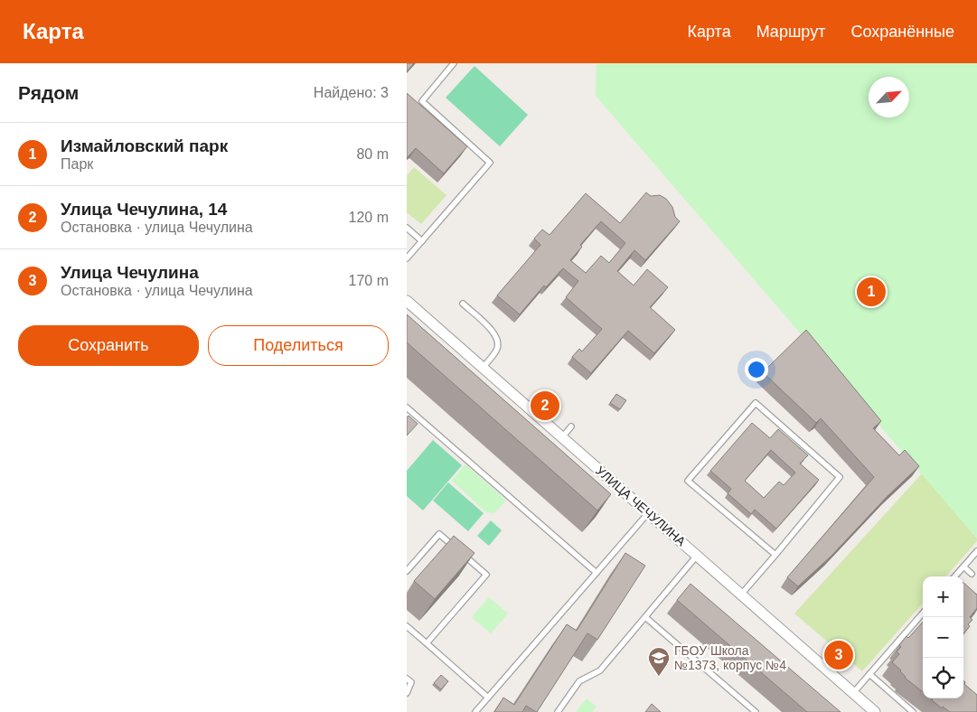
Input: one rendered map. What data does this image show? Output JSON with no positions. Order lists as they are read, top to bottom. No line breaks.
{"streets":{"street":["УЛИЦА ЧЕЧУЛИНА"]},"places":{"school or university":["ГБОУ Школа №1373, корпус №4"]},"north":"top right","page":{"header":"Карта","nav":["Карта","Маршрут","Сохранённые"],"heading":["Рядом","Найдено: 3"],"list":[{"mark":"1","name":"Измайловский парк","note":"Парк","value":"80 m"},{"mark":"2","name":"Улица Чечулина, 14","note":"Остановка · улица Чечулина","value":"120 m"},{"mark":"3","name":"Улица Чечулина","note":"Остановка · улица Чечулина","value":"170 m"}],"pins":["1","2","3"],"buttons":["Сохранить","Поделиться"],"map_buttons":["+","−"]}}
